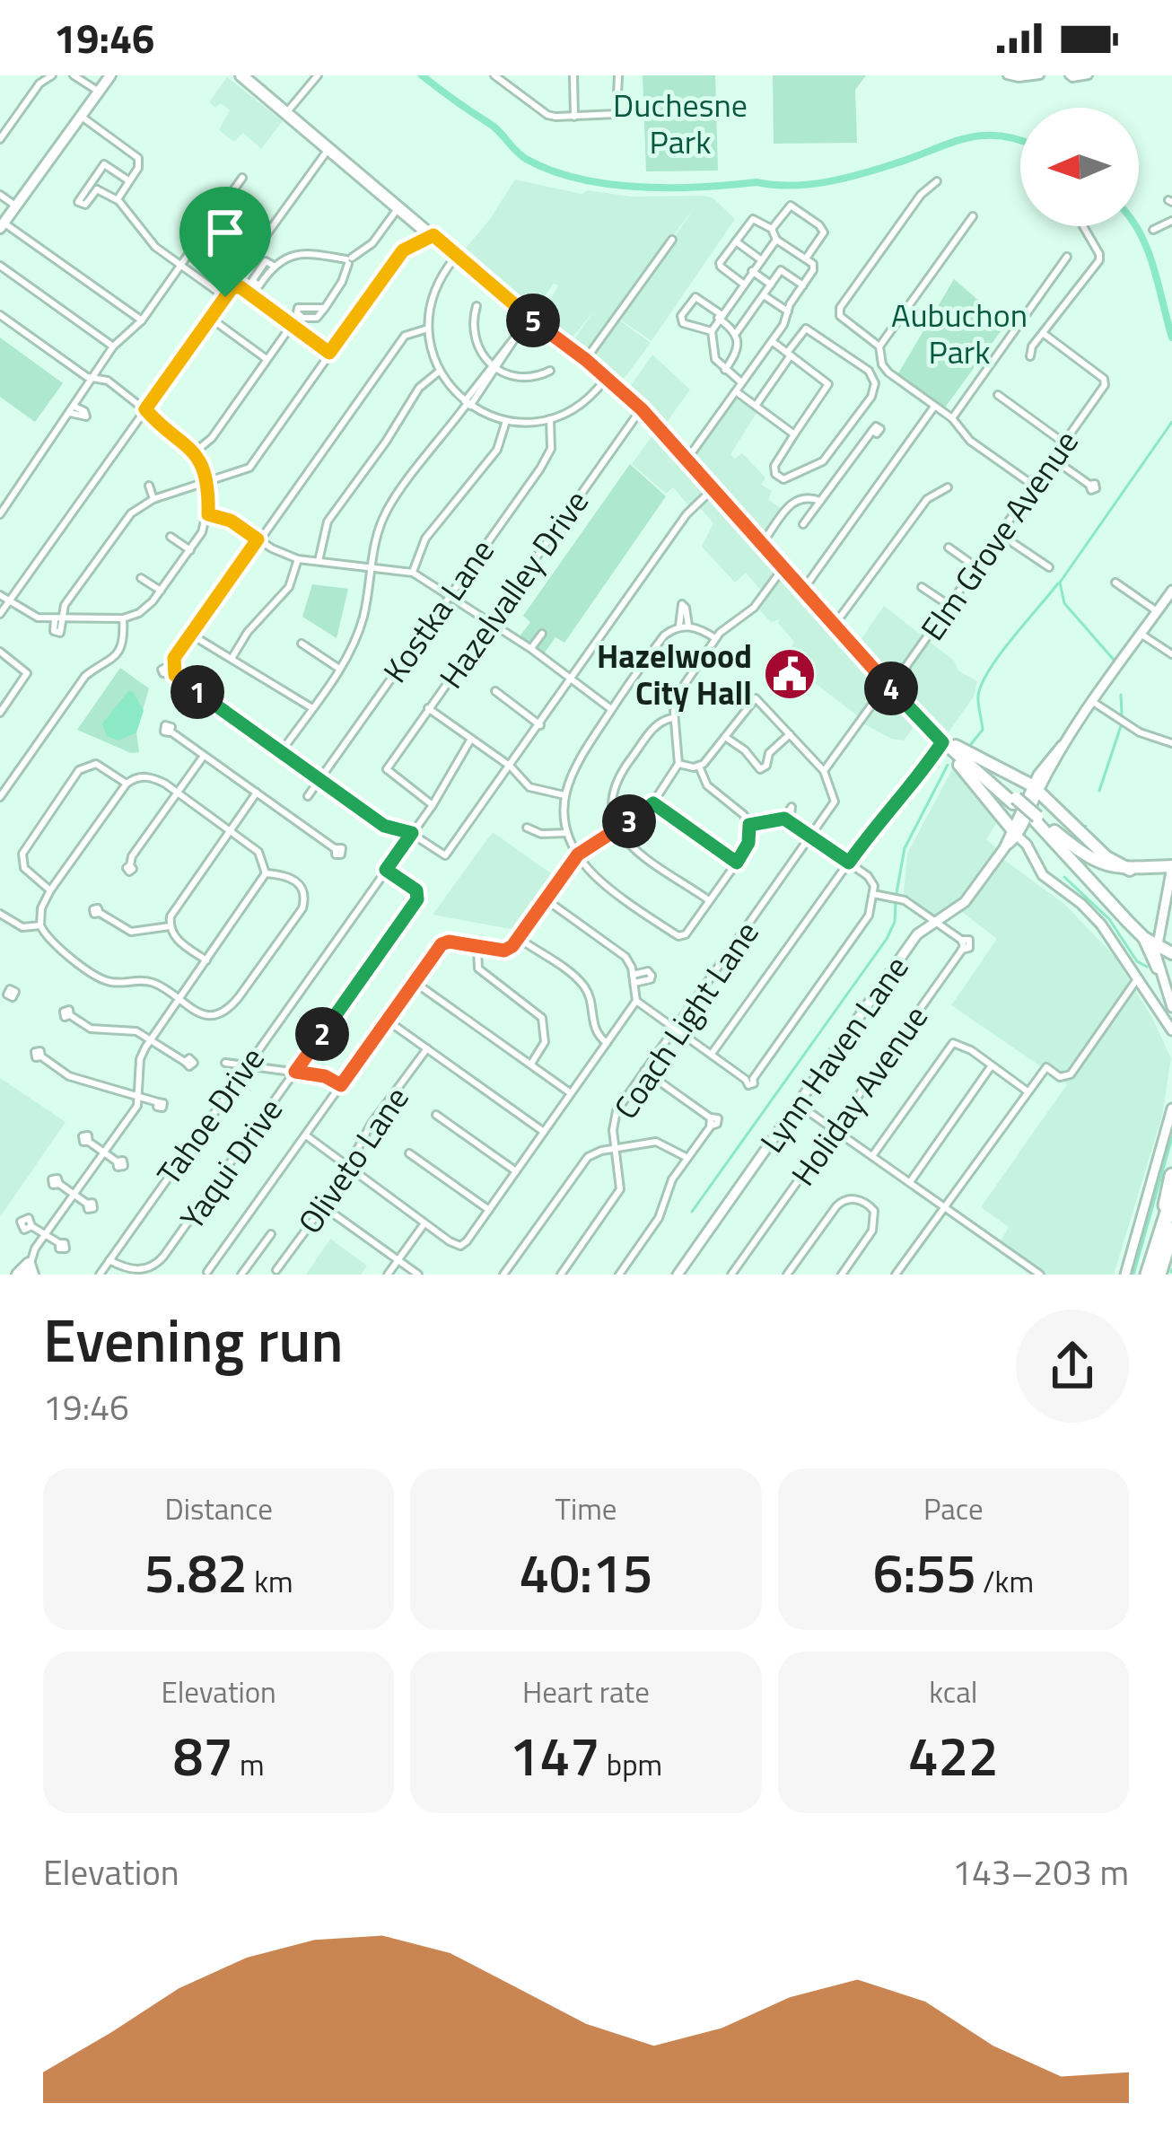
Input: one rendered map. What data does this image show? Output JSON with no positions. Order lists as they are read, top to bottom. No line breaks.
{"streets":{"street":["Elm Grove Avenue","Hazelvalley Drive","Kostka Lane","Coach Light Lane","Lynn Haven Lane","Holiday Avenue","Tahoe Drive","Oliveto Lane","Yaqui Drive"]},"crossings":[["Hazelvalley Drive","Tahoe Drive"],["Lynn Haven Lane","Holiday Avenue"],["Tahoe Drive","Yaqui Drive"]],"parks":["Duchesne Park","Aubuchon Park"],"places":{"public building":["Hazelwood City Hall"]},"north":"left","page":{"status":"19:46","pins":["5","4","1","3","2"],"heading":["Evening run","19:46"],"stats":[["Distance","5.82 km"],["Time","40:15"],["Pace","6:55 /km"],["Elevation","87 m"],["Heart rate","147 bpm"],["kcal","422"]],"chart":["Elevation","143–203 m"]}}
